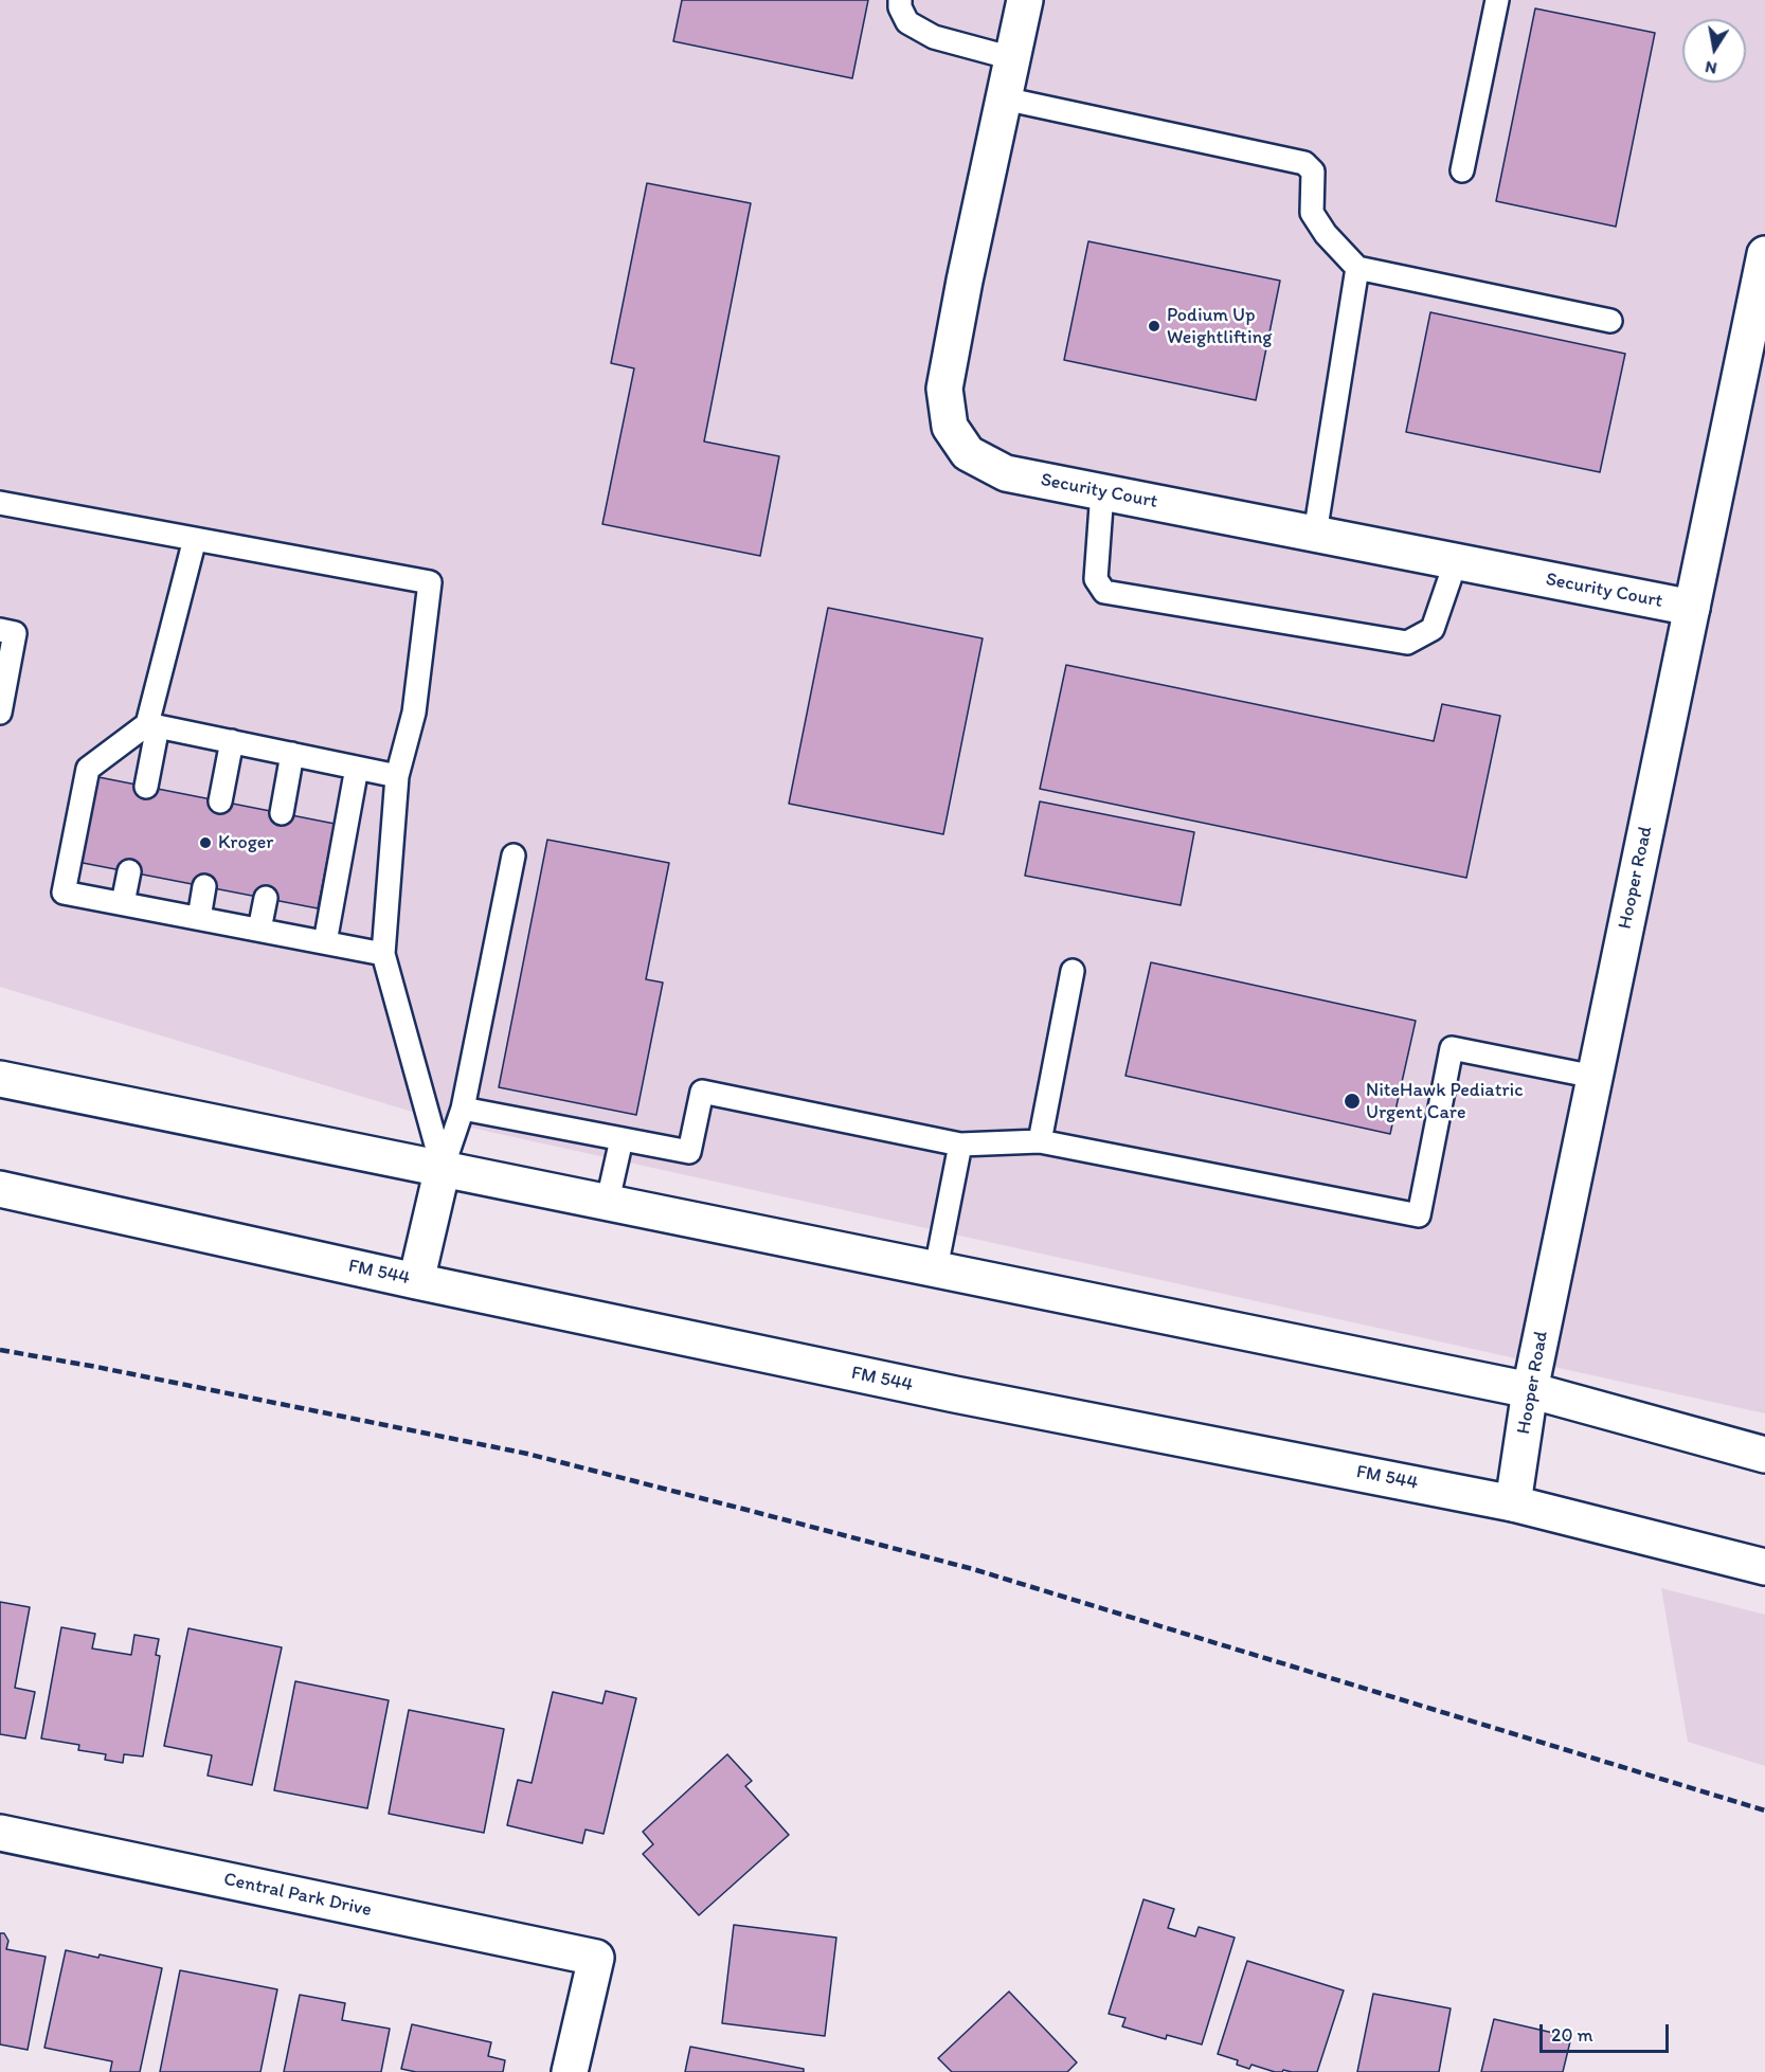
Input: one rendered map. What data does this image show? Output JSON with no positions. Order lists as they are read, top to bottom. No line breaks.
{"streets":{"main road":["Security Court","Hooper Road","FM 544","Central Park Drive"]},"crossings":[["Security Court","Hooper Road"],["Hooper Road","FM 544"]],"places":["Podium Up Weightlifting","Kroger","NiteHawk Pediatric Urgent Care"],"scale_bar":"20 m","north":"bottom"}
